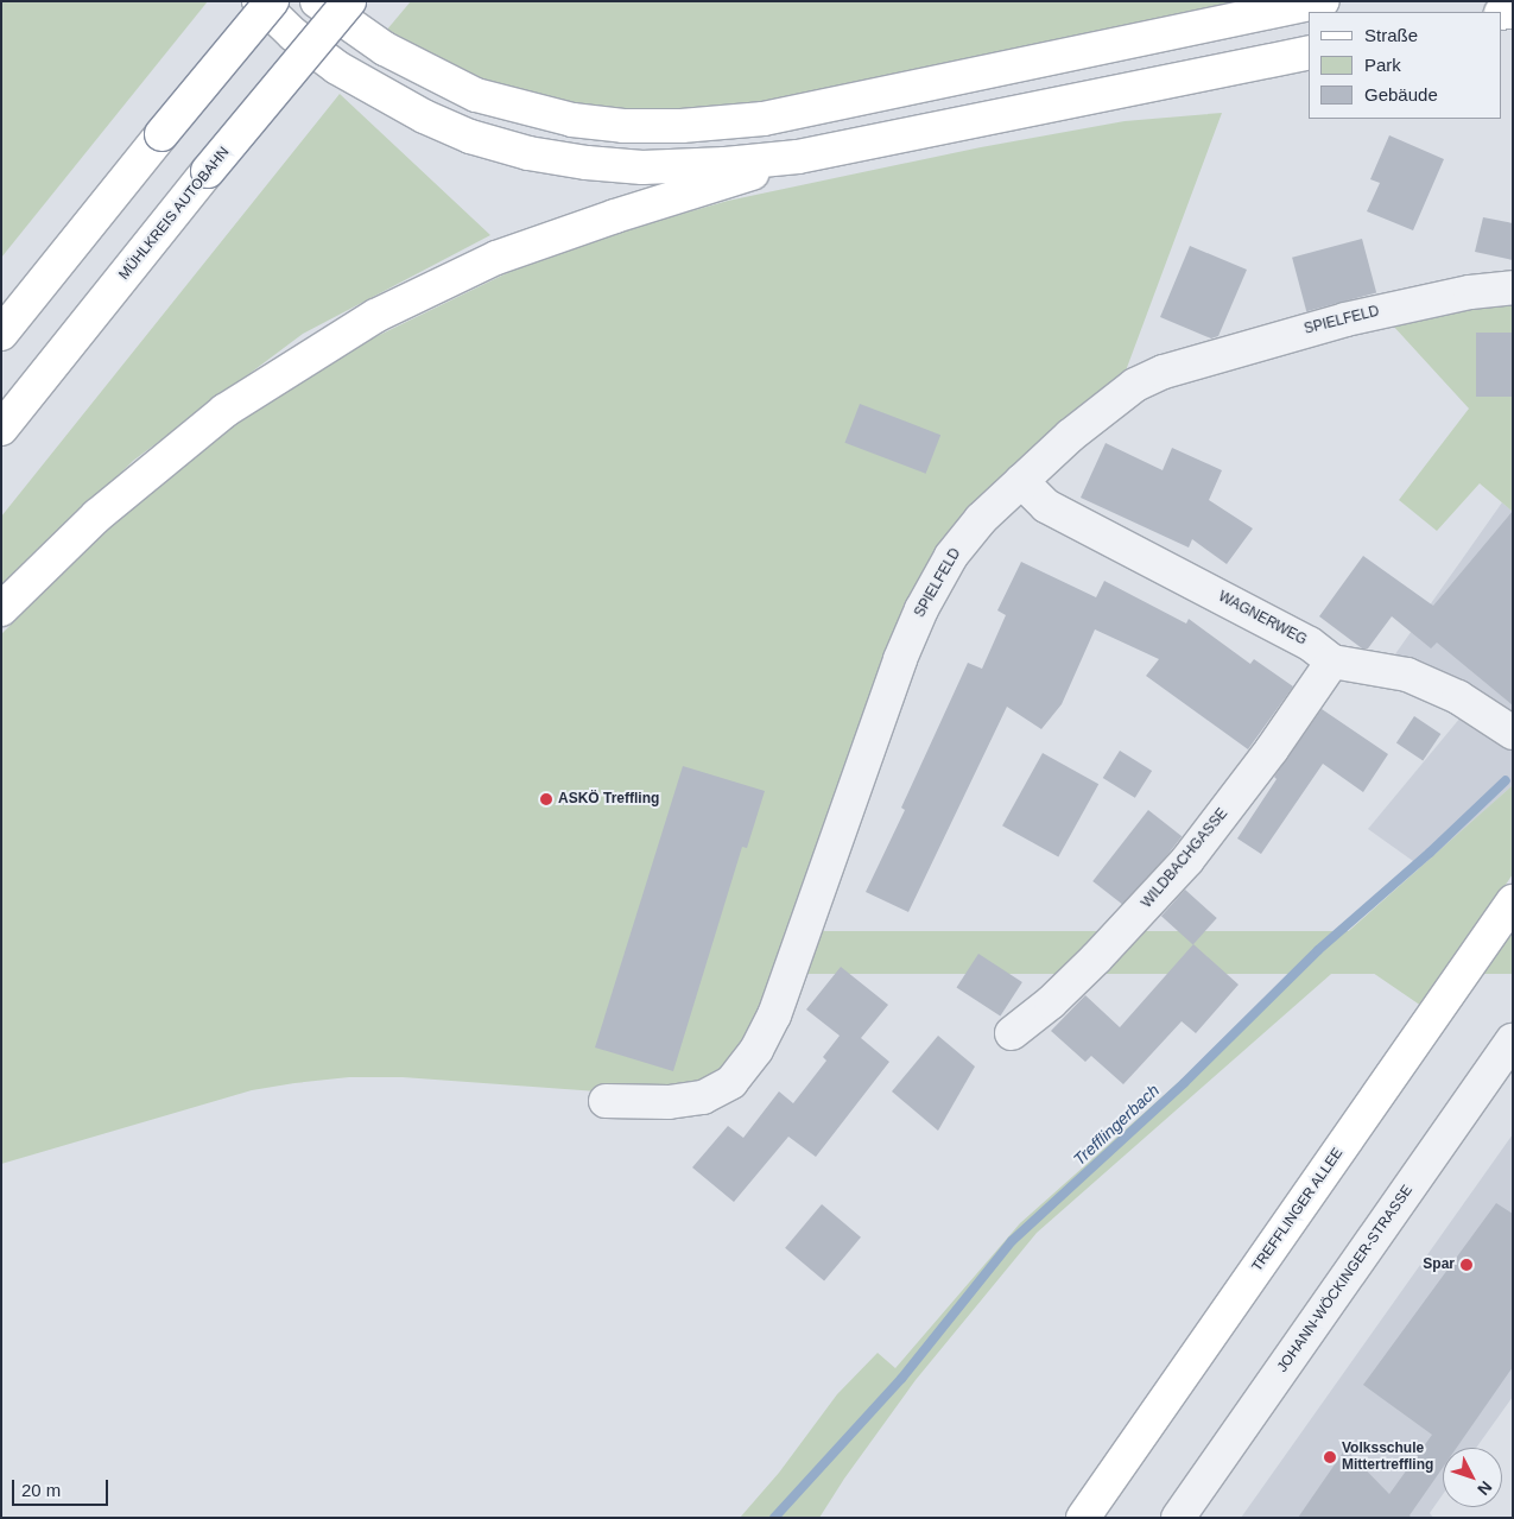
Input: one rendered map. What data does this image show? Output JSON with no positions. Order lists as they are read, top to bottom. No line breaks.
{"streets":{"main road":["MÜHLKREIS AUTOBAHN","TREFFLINGER ALLEE"],"street":["SPIELFELD","WAGNERWEG","WILDBACHGASSE","JOHANN-WÖCKINGER-STRASSE"]},"crossings":[["SPIELFELD","WAGNERWEG"],["WAGNERWEG","WILDBACHGASSE"]],"water":["Trefflingerbach"],"places":["ASKÖ Treffling","Spar","Volksschule Mittertreffling"],"legend":["Straße","Park","Gebäude"],"scale_bar":"20 m","north":"bottom right"}
